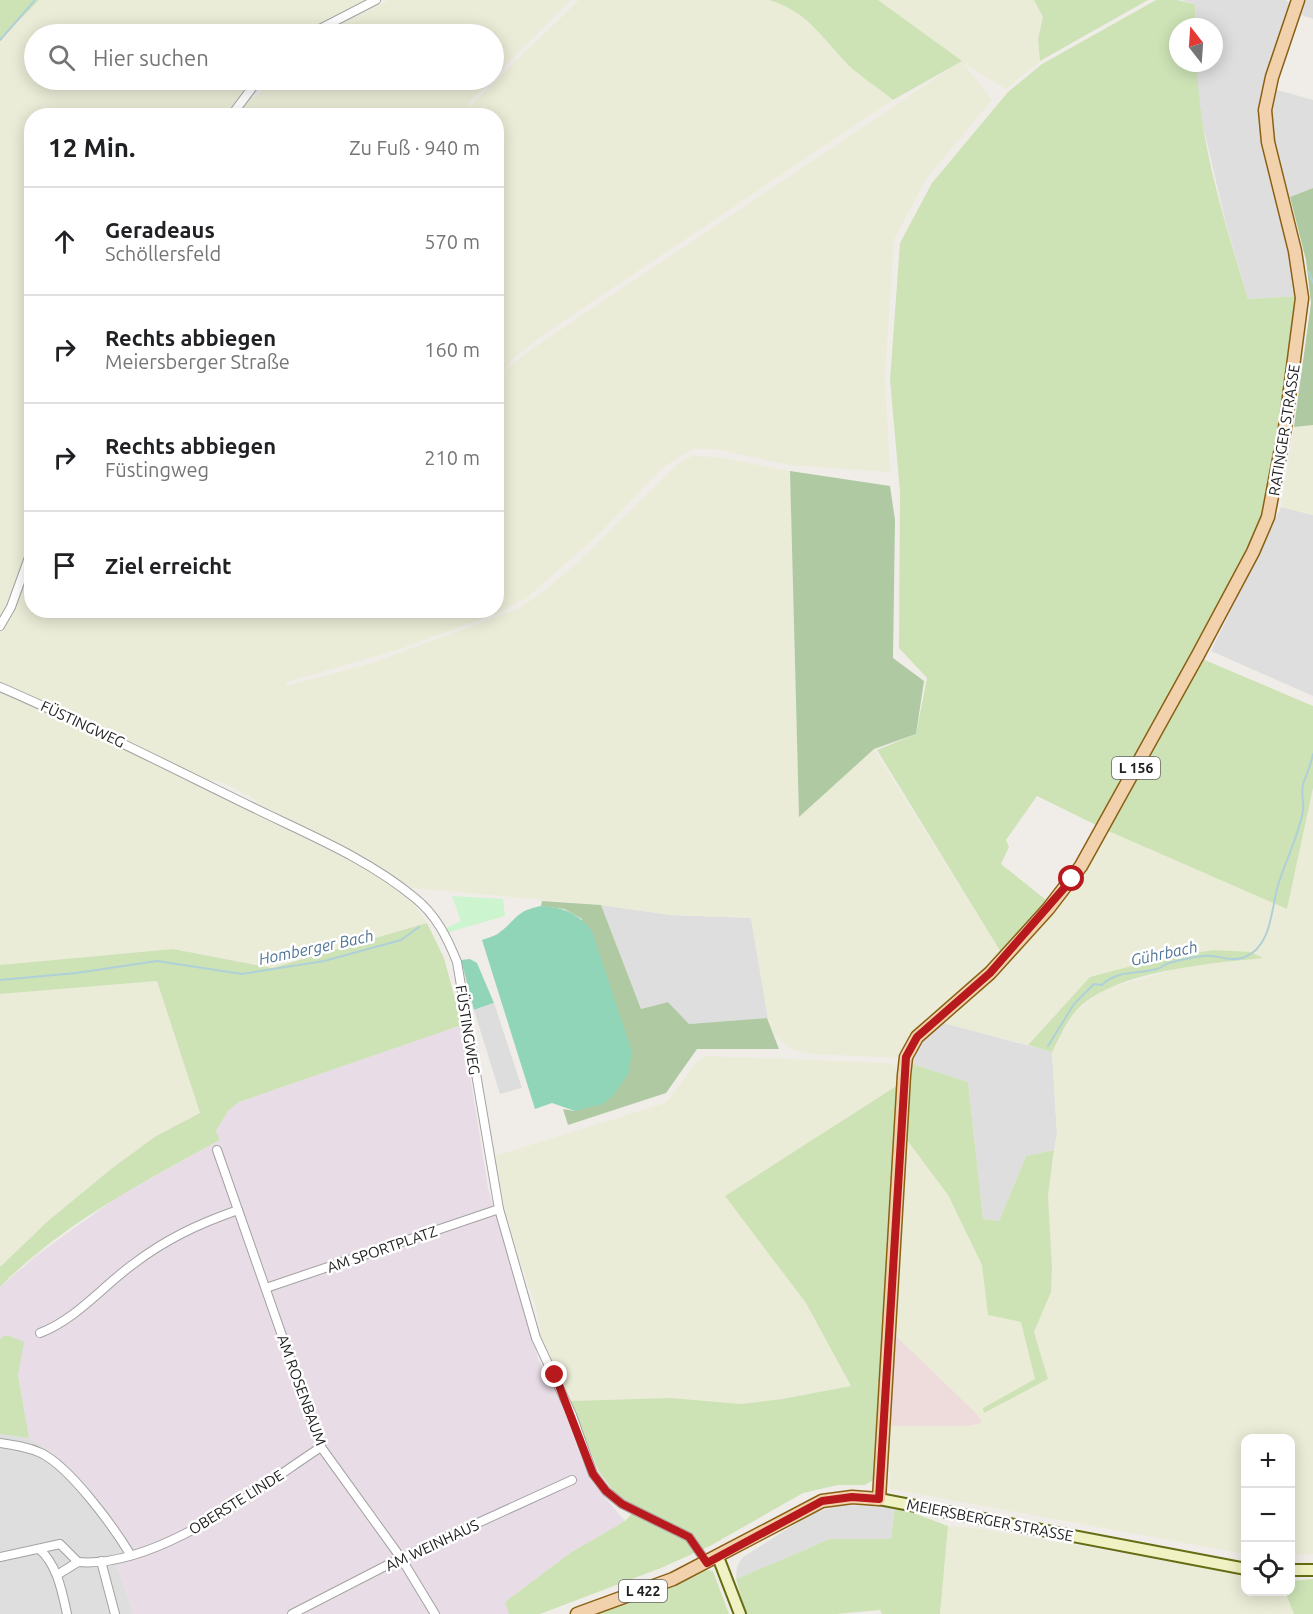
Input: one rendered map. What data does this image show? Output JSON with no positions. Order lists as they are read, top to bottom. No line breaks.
{"streets":{"main road":["RATINGER STRASSE","L 156","MEIERSBERGER STRASSE","L 422"],"street":["FÜSTINGWEG","AM SPORTPLATZ","AM ROSENBAUM","OBERSTE LINDE","AM WEINHAUS"]},"crossings":[["RATINGER STRASSE","MEIERSBERGER STRASSE"],["FÜSTINGWEG","AM SPORTPLATZ"],["FÜSTINGWEG","MEIERSBERGER STRASSE"],["AM SPORTPLATZ","AM ROSENBAUM"],["AM ROSENBAUM","OBERSTE LINDE"],["AM ROSENBAUM","AM WEINHAUS"]],"water":["Homberger Bach","Gührbach"],"north":"top","page":{"search":"Hier suchen","heading":["12 Min.","Zu Fuß · 940 m"],"list":[["Geradeaus","Schöllersfeld","570 m"],["Rechts abbiegen","Meiersberger Straße","160 m"],["Rechts abbiegen","Füstingweg","210 m"],"Ziel erreicht"],"map_buttons":["+","−"]}}
